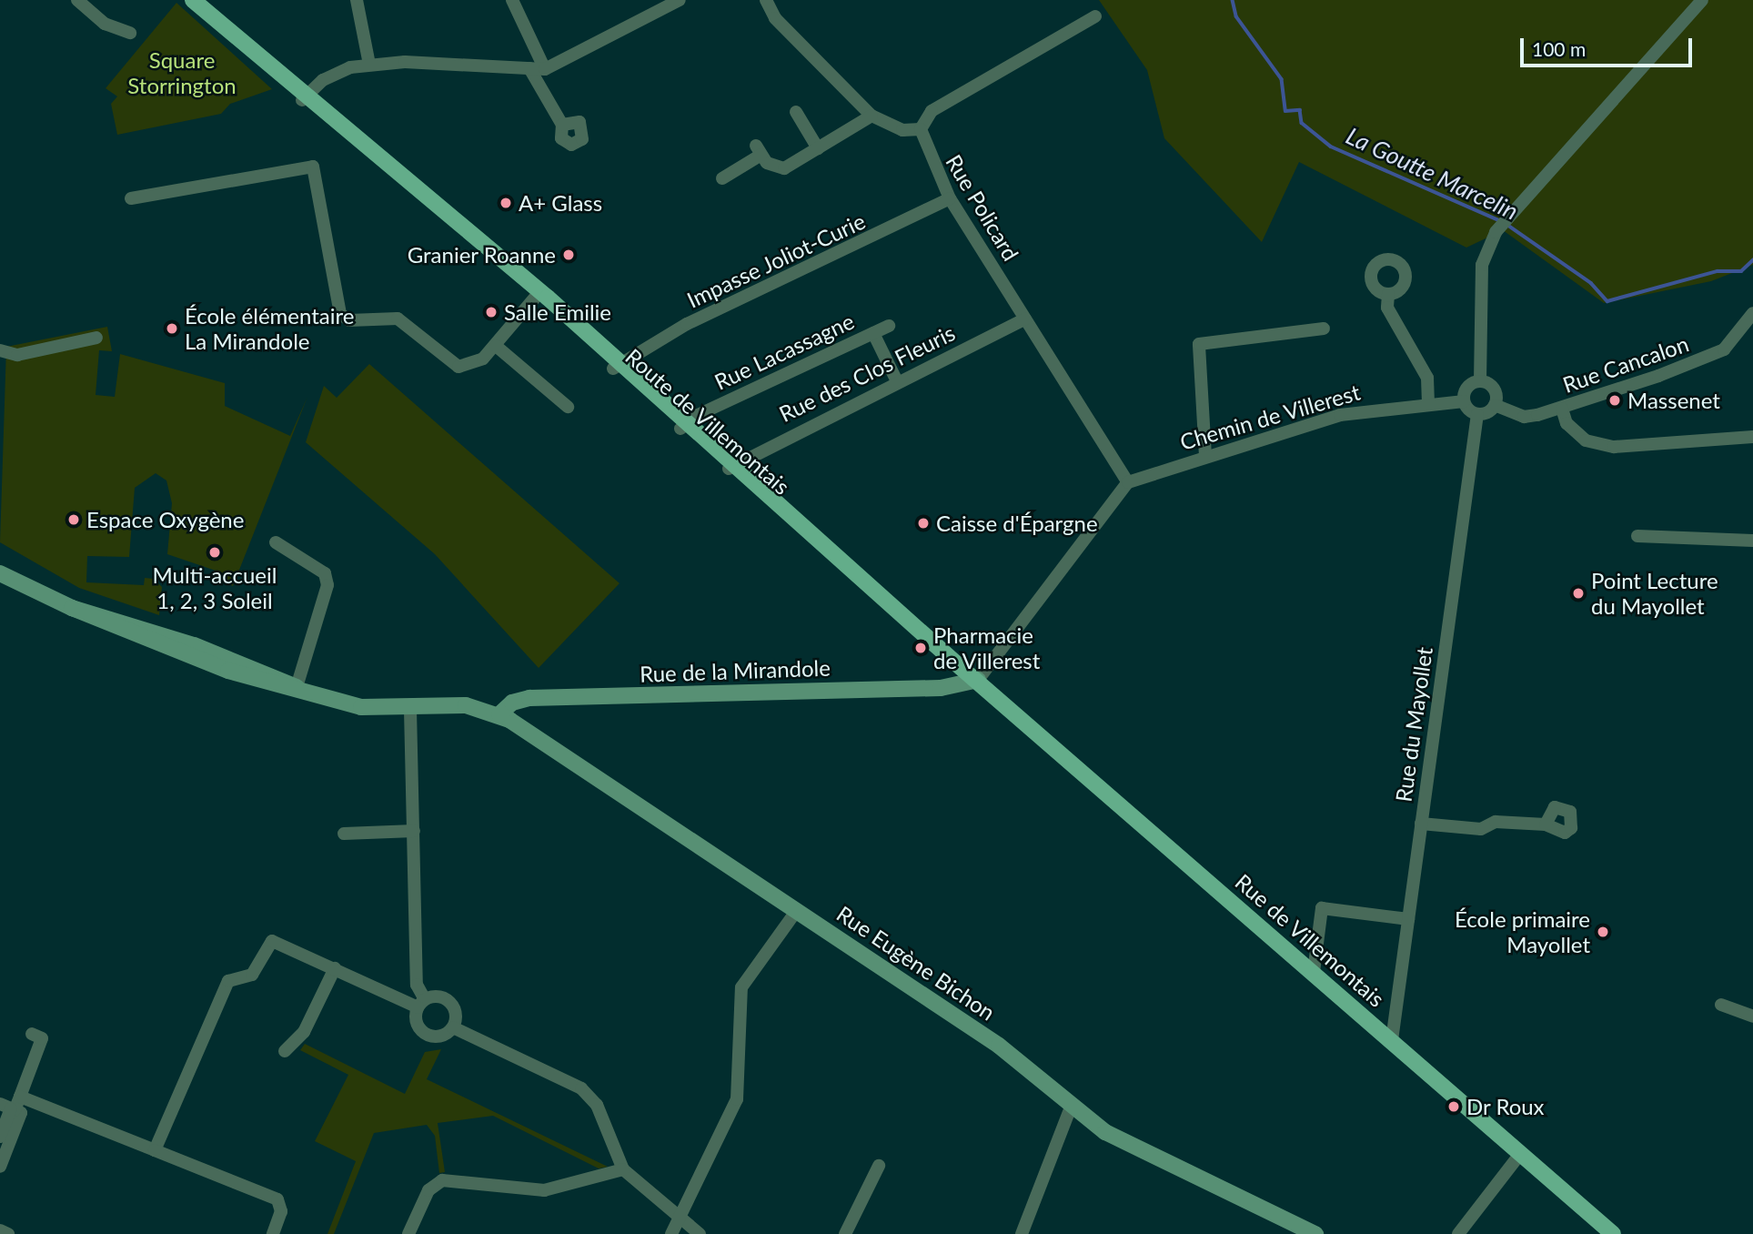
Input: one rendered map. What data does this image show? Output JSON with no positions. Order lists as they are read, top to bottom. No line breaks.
{"streets":{"main road":["Route de Villemontais","Rue de Villemontais"],"street":["Rue Policard","Impasse Joliot-Curie","Rue Lacassagne","Rue Cancalon","Rue des Clos Fleuris","Chemin de Villerest","Rue de la Mirandole","Rue du Mayollet","Rue Eugène Bichon"]},"crossings":[["Rue Policard","Impasse Joliot-Curie"],["Rue Policard","Rue des Clos Fleuris"],["Rue Policard","Chemin de Villerest"],["Impasse Joliot-Curie","Route de Villemontais"],["Rue Lacassagne","Rue des Clos Fleuris"],["Rue Lacassagne","Route de Villemontais"],["Rue Cancalon","Chemin de Villerest"],["Rue Cancalon","Rue du Mayollet"],["Rue des Clos Fleuris","Route de Villemontais"],["Chemin de Villerest","Rue du Mayollet"],["Route de Villemontais","Rue de la Mirandole"],["Route de Villemontais","Rue de Villemontais"],["Rue de la Mirandole","Rue de Villemontais"],["Rue de la Mirandole","Rue Eugène Bichon"],["Rue du Mayollet","Rue de Villemontais"]],"water":["La Goutte Marcelin"],"parks":["Square Storrington"],"places":["A+ Glass","Granier Roanne","Salle Emilie","École élémentaire La Mirandole","Massenet","Espace Oxygène","Caisse d'Épargne","Multi-accueil 1, 2, 3 Soleil","Point Lecture du Mayollet","Pharmacie de Villerest","École primaire Mayollet","Dr Roux"],"scale_bar":"100 m"}
